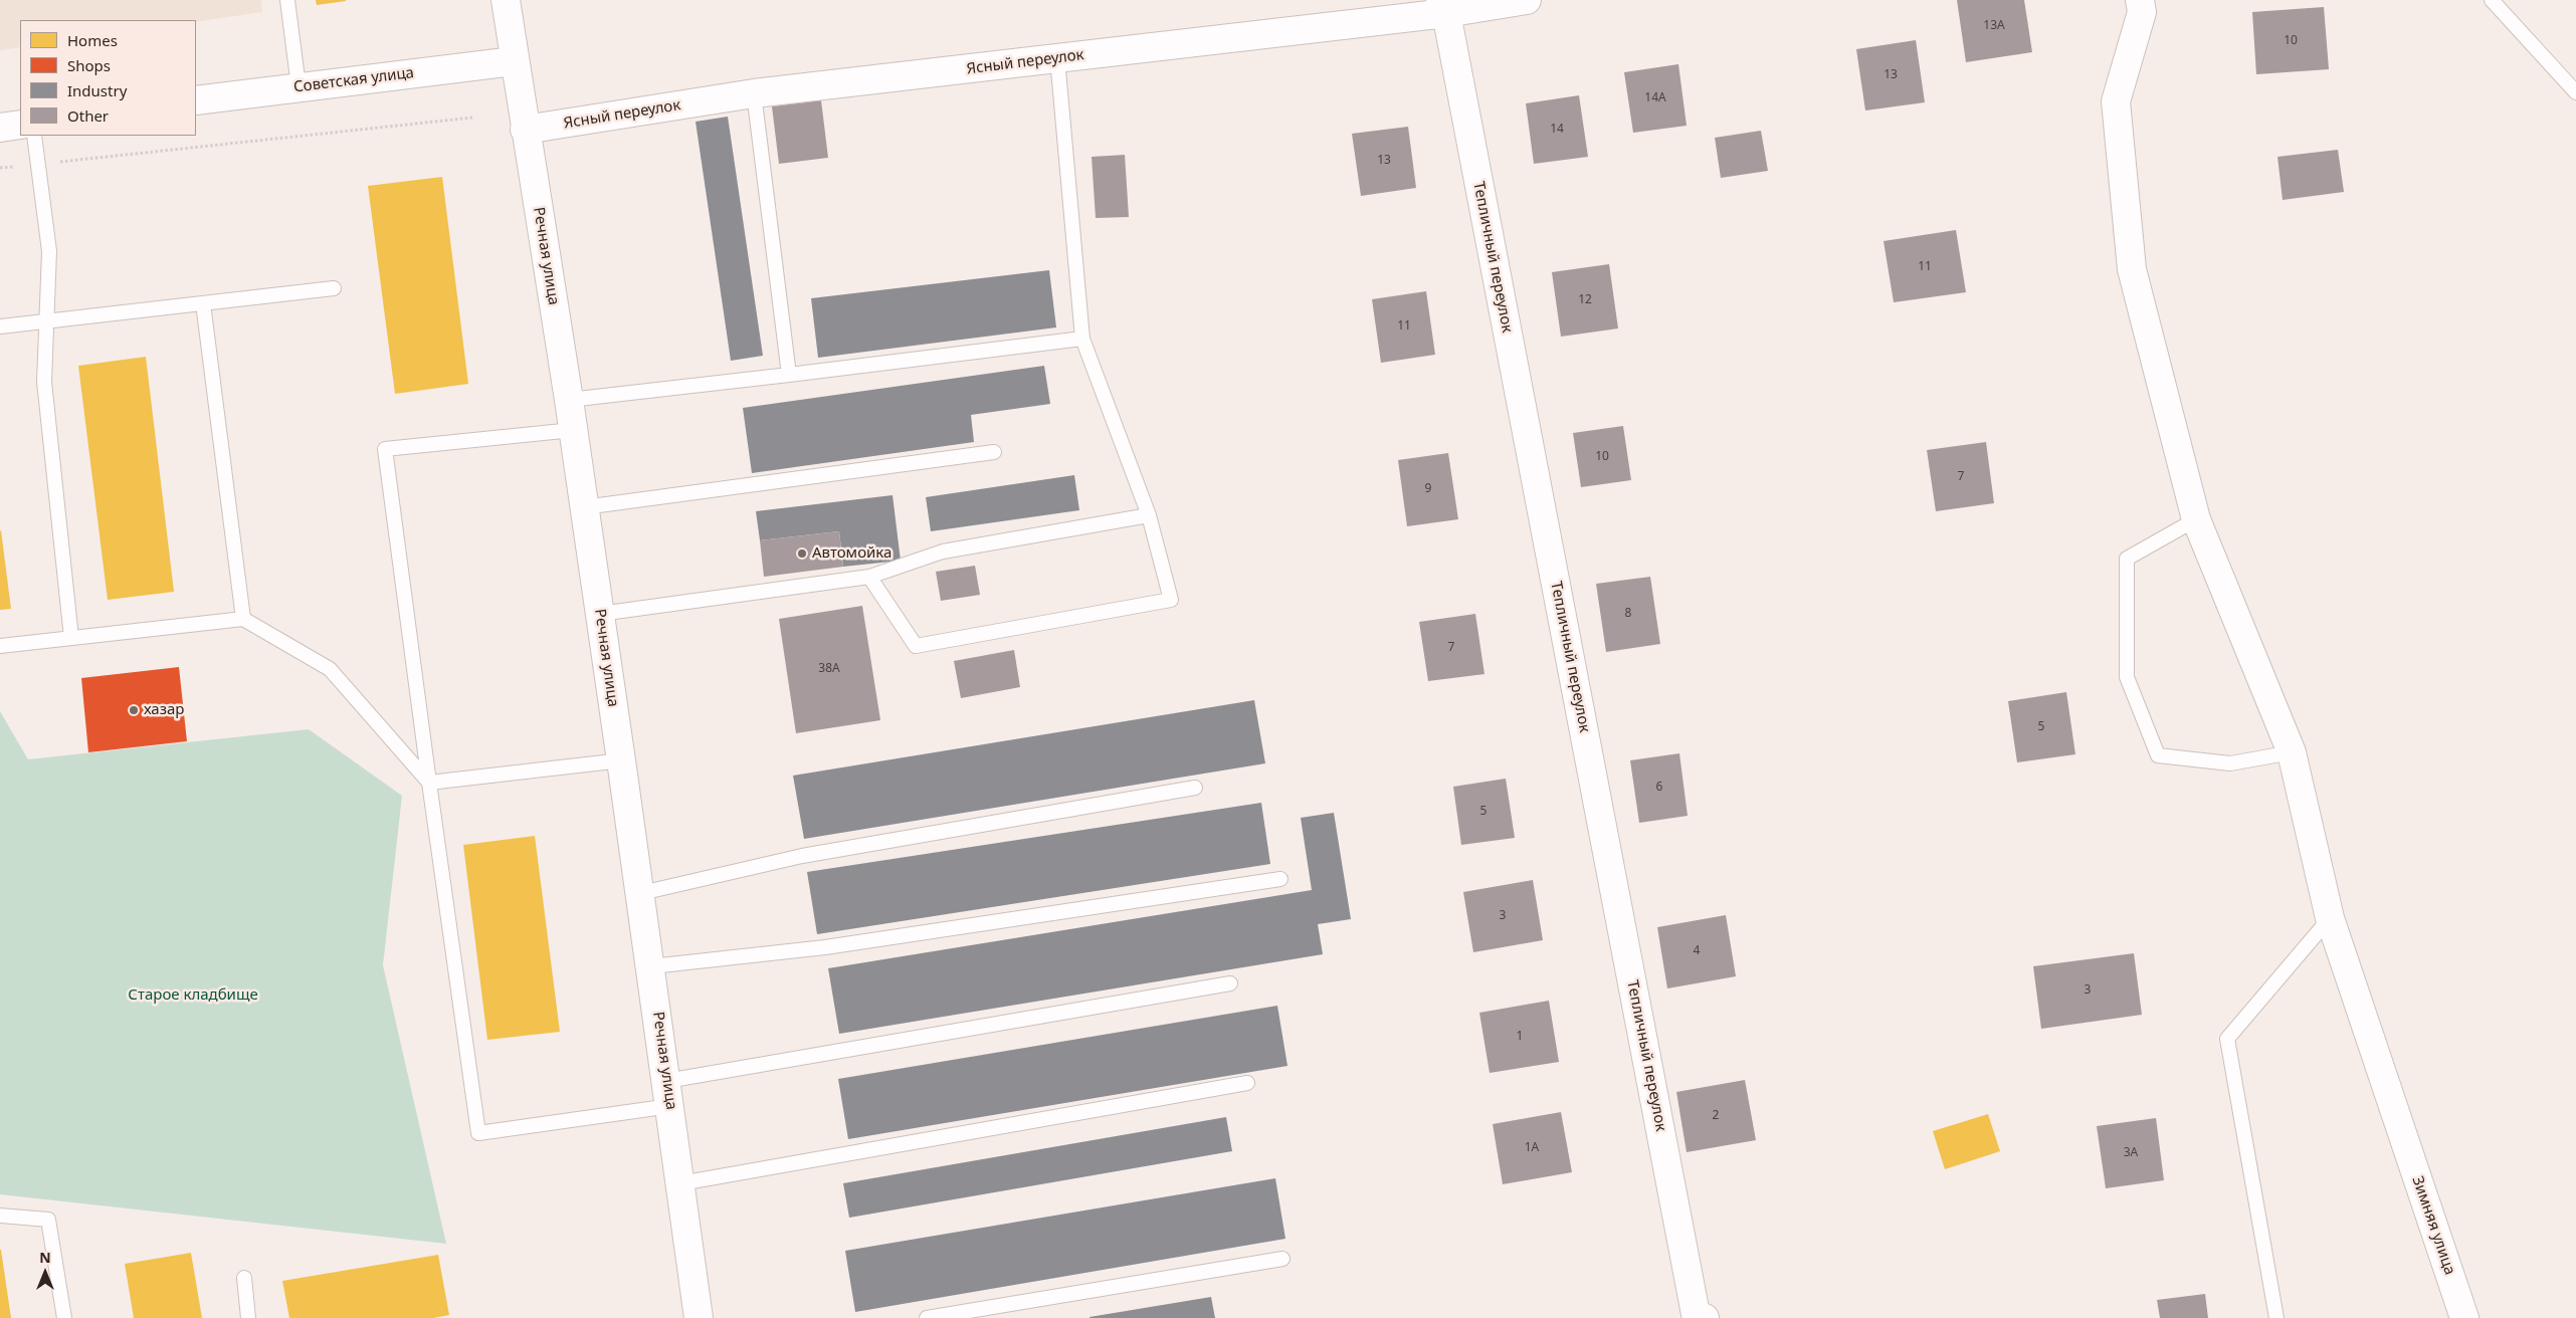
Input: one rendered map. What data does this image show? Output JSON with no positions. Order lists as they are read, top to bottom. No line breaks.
{"streets":{"street":["Ясный переулок","Советская улица","Речная улица","Тепличный переулок","Зимняя улица"]},"crossings":[["Ясный переулок","Речная улица"],["Ясный переулок","Тепличный переулок"],["Советская улица","Речная улица"]],"parks":["Старое кладбище"],"places":["Автомойка","хазар"],"house_numbers":["13А","10","13","14А","14","13","11","12","11","10","7","9","8","7","38А","5","6","5","3","4","3","1","2","1А","3А"],"legend":["Homes","Shops","Industry","Other"],"north":"top"}
